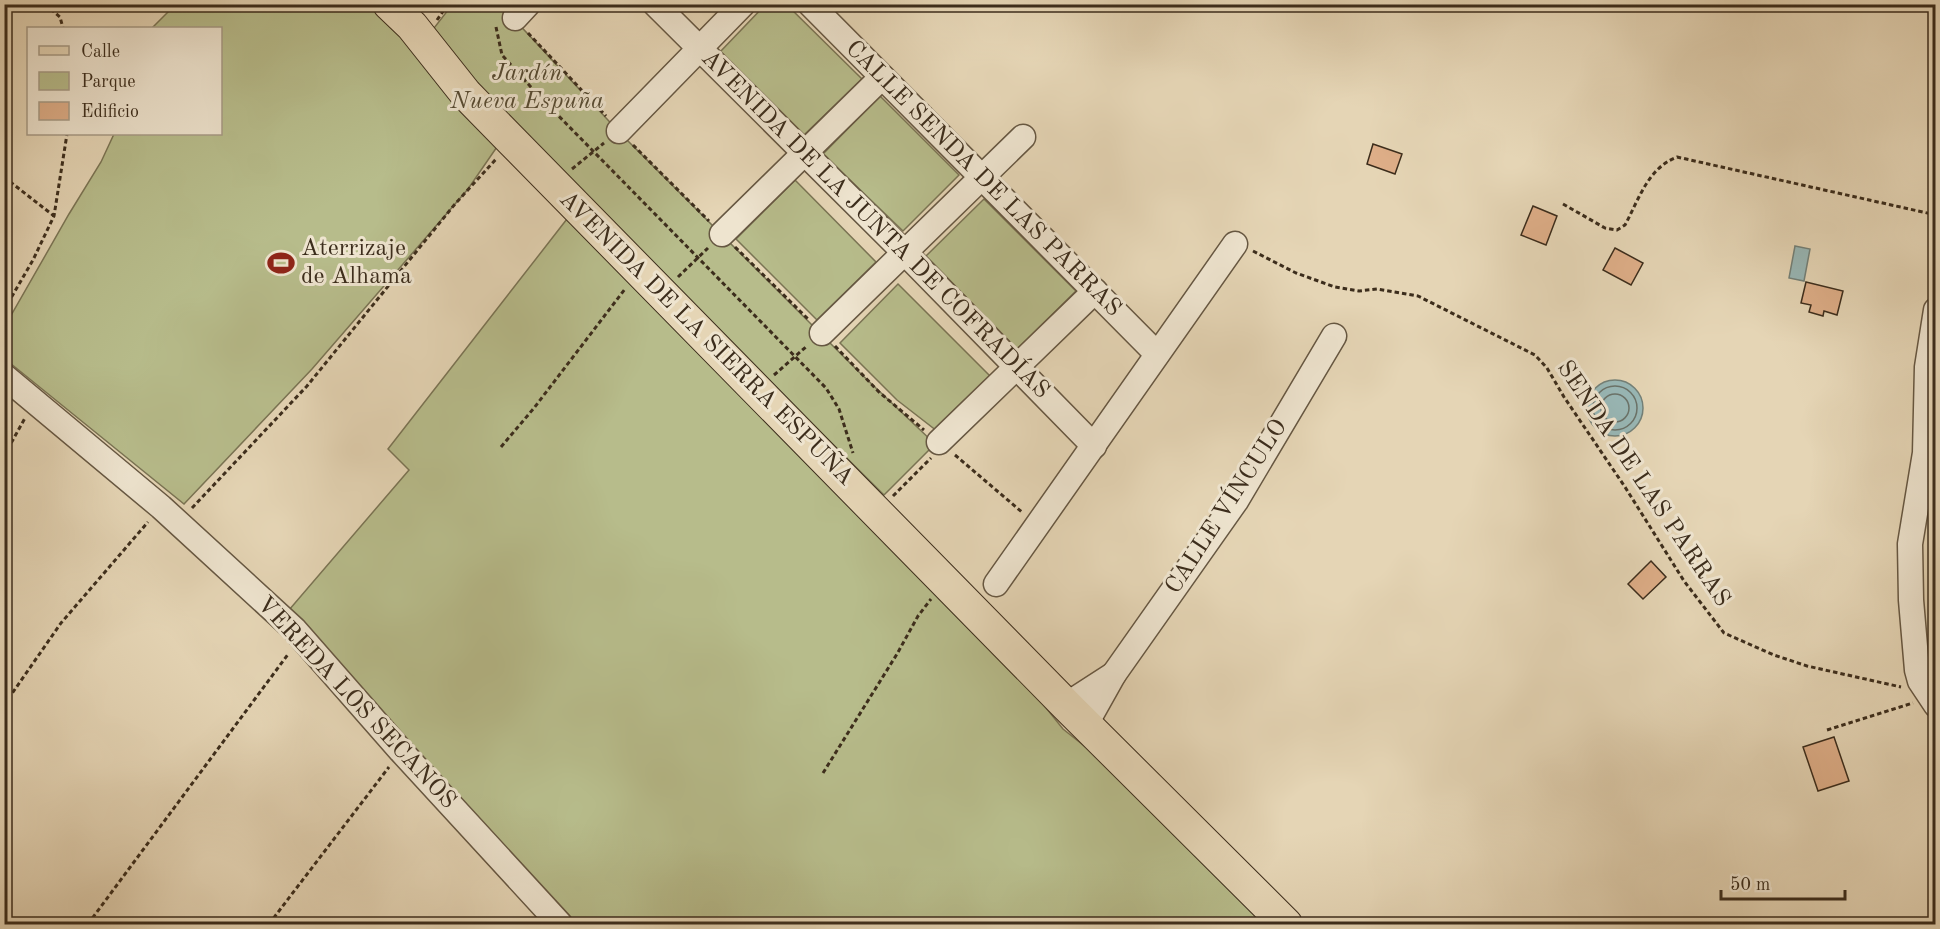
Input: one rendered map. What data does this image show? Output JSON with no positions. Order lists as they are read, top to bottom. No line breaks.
{"streets":{"main road":["AVENIDA DE LA SIERRA ESPUÑA"],"street":["CALLE SENDA DE LAS PARRAS","AVENIDA DE LA JUNTA DE COFRADÍAS","CALLE VÍNCULO","VEREDA LOS SECANOS"],"path":["SENDA DE LAS PARRAS"]},"crossings":[["AVENIDA DE LA SIERRA ESPUÑA","CALLE VÍNCULO"]],"parks":["Jardín Nueva Espuña"],"places":{"sports":["Aterrizaje de Alhama"]},"legend":["Calle","Parque","Edificio"],"scale_bar":"50 m"}
